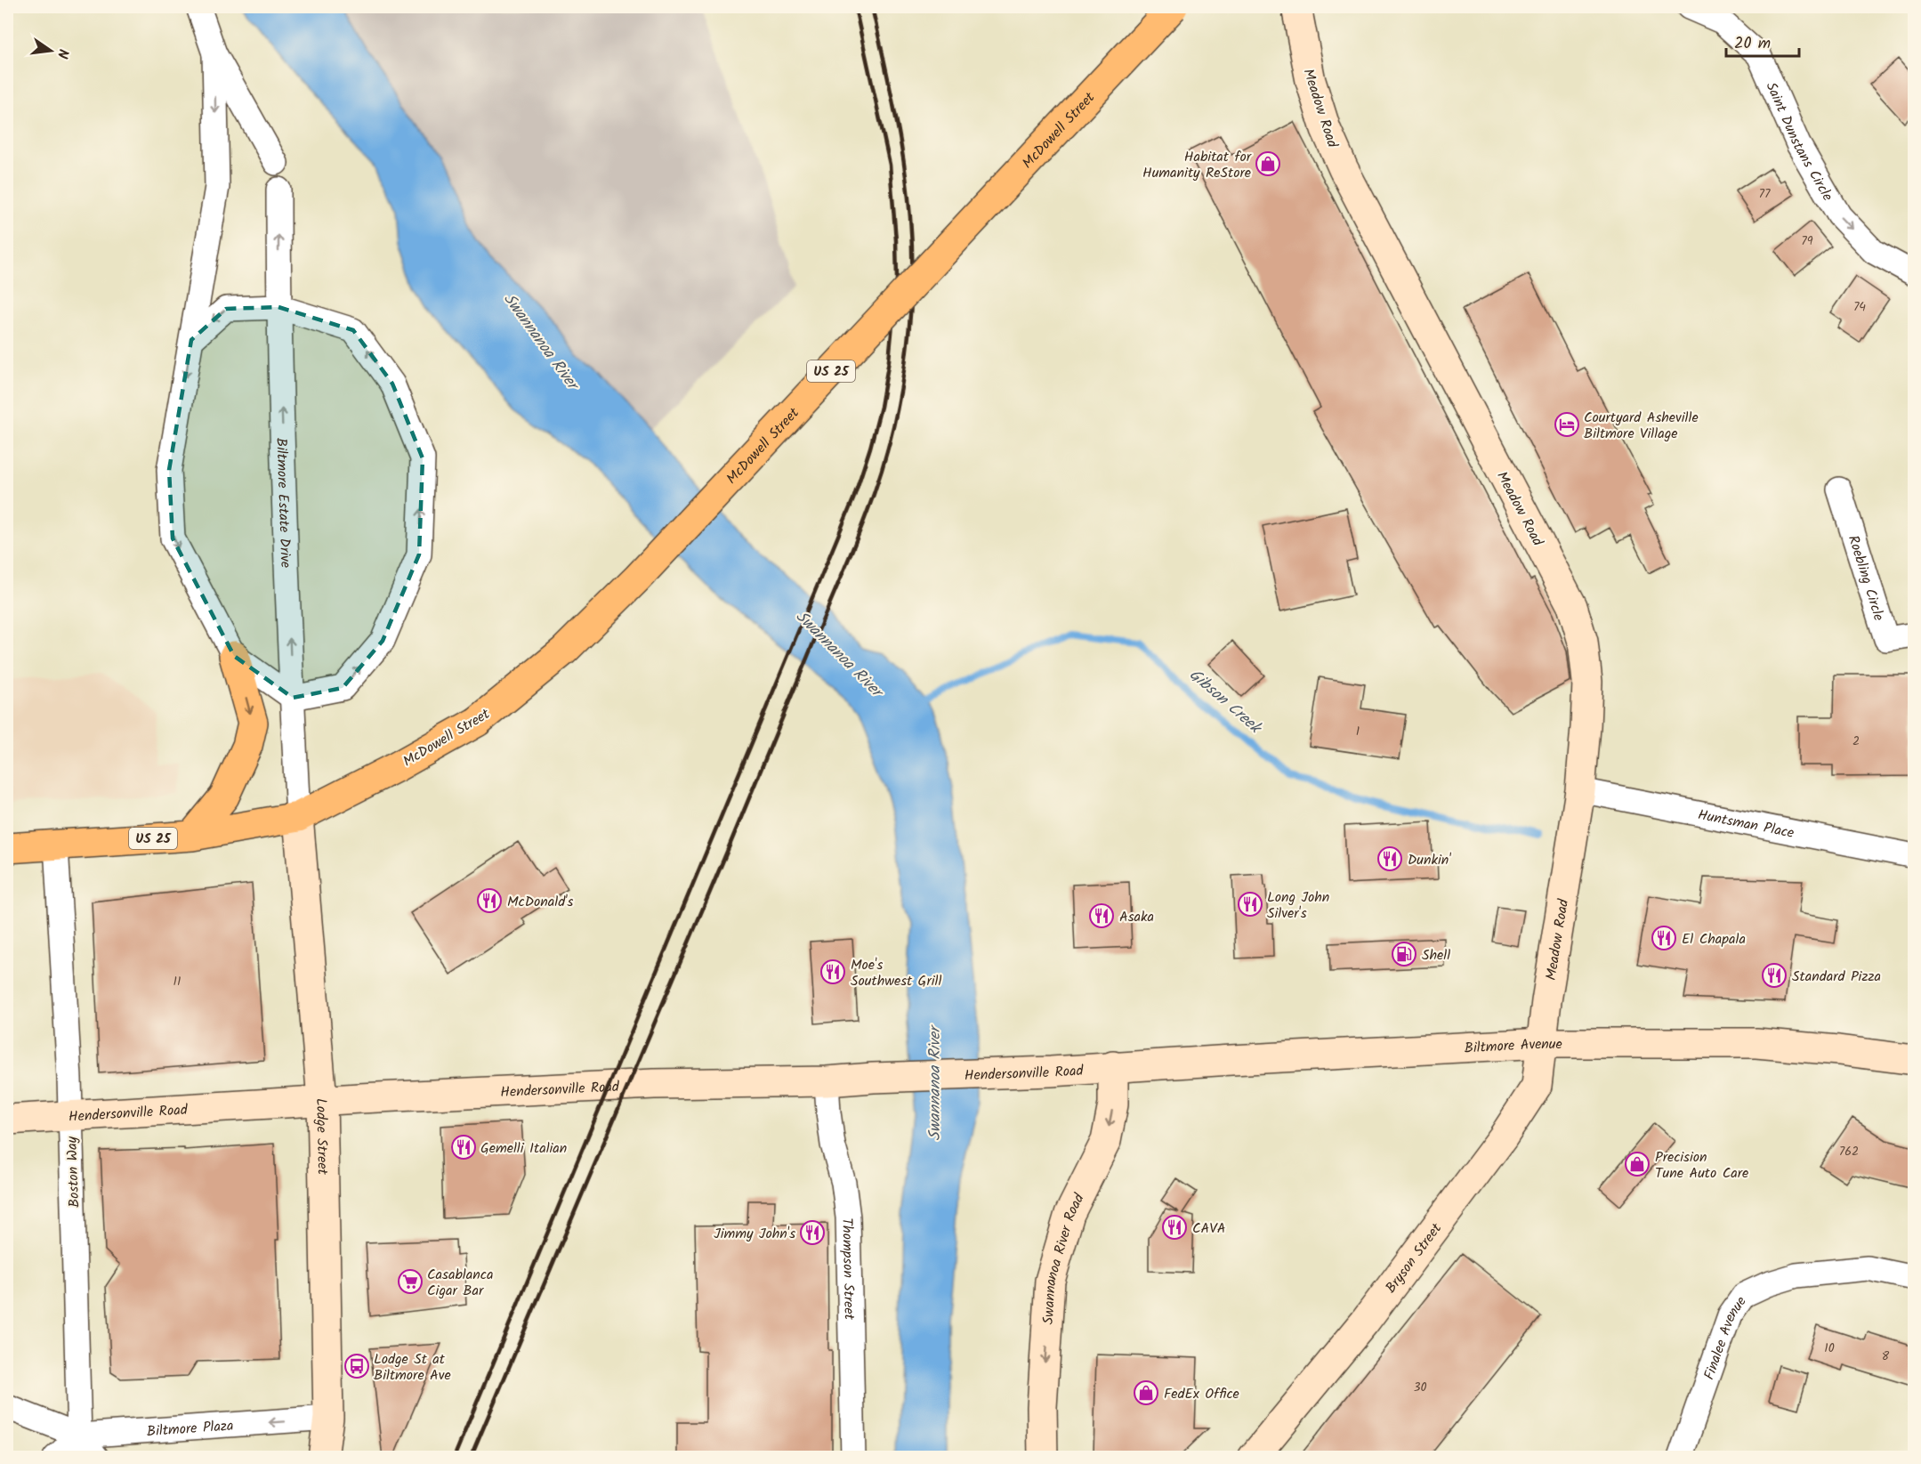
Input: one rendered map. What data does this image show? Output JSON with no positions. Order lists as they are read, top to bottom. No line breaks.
{"streets":{"main road":["Meadow Road","McDowell Street","US 25","Biltmore Avenue","Hendersonville Road","Lodge Street","Bryson Street","Swannanoa River Road"],"street":["Saint Dunstans Circle","Biltmore Estate Drive","Roebling Circle","Huntsman Place","Boston Way","Thompson Street","Finalee Avenue","Biltmore Plaza"]},"crossings":[["Meadow Road","Huntsman Place"],["Meadow Road","Biltmore Avenue"],["Meadow Road","Bryson Street"],["McDowell Street","US 25"],["McDowell Street","Biltmore Estate Drive"],["McDowell Street","Lodge Street"],["US 25","Biltmore Estate Drive"],["US 25","Lodge Street"],["US 25","Boston Way"],["Biltmore Estate Drive","Lodge Street"],["Biltmore Avenue","Hendersonville Road"],["Biltmore Avenue","Bryson Street"],["Biltmore Avenue","Swannanoa River Road"],["Hendersonville Road","Lodge Street"],["Hendersonville Road","Boston Way"],["Hendersonville Road","Swannanoa River Road"],["Hendersonville Road","Thompson Street"],["Lodge Street","Biltmore Plaza"],["Boston Way","Biltmore Plaza"]],"one_way":["Saint Dunstans Circle","Swannanoa River Road","Biltmore Plaza"],"water":["Swannanoa River","Gibson Creek"],"places":{"shop":["Habitat for Humanity ReStore","Precision Tune Auto Care","FedEx Office"],"hotel":["Courtyard Asheville Biltmore Village"],"restaurant":["Dunkin'","McDonald's","Long John Silver's","Asaka","El Chapala","Moe's Southwest Grill","Standard Pizza","Gemelli Italian","CAVA","Jimmy John's"],"fuel station":["Shell"],"supermarket":["Casablanca Cigar Bar"],"bus stop":["Lodge St at Biltmore Ave"]},"house_numbers":["77","79","74","1","2","11","762","10","8","30"],"scale_bar":"20 m","north":"right"}
